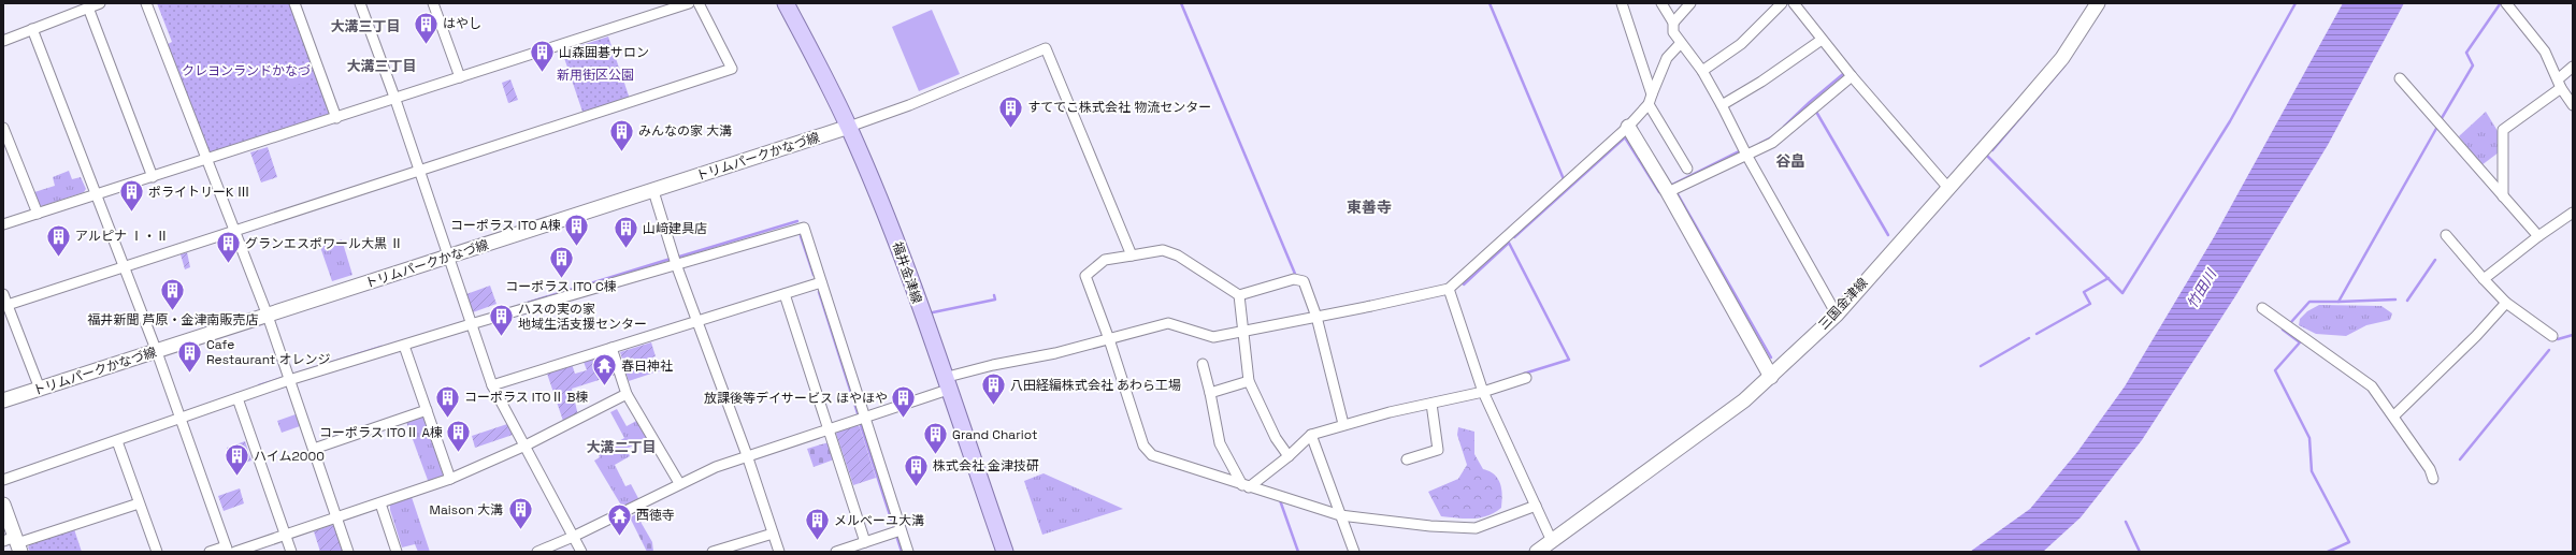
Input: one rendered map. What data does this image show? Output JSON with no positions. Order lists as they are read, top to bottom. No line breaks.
{"streets":{"main road":["トリムパークかなづ線","福井金津線","三国金津線"]},"crossings":[["トリムパークかなづ線","福井金津線"]],"districts":["大溝三丁目","大溝三丁目","谷畠","東善寺","大溝二丁目"],"water":["竹田川"],"parks":["クレヨンランドかなづ","新用街区公園"],"places":{"building":["はやし","山森囲碁サロン","すててこ株式会社 物流センター","みんなの家 大溝","ポライトリーK Ⅲ","コーポラス ITO A棟","山﨑建具店","アルピナ Ⅰ・Ⅱ","グランエスポワール大黒 Ⅱ","コーポラス ITO C棟","福井新聞 芦原・金津南販売店","ハスの実の家 地域生活支援センター","Cafe Restaurant オレンジ","八田経編株式会社 あわら工場","コーポラス ITOⅡ B棟","放課後等デイサービス ほやほや","コーポラス ITOⅡ A棟","Grand Chariot","ハイム2000","株式会社 金津技研","Maison 大溝","メルベーユ大溝"],"temple":["春日神社","西徳寺"]}}
